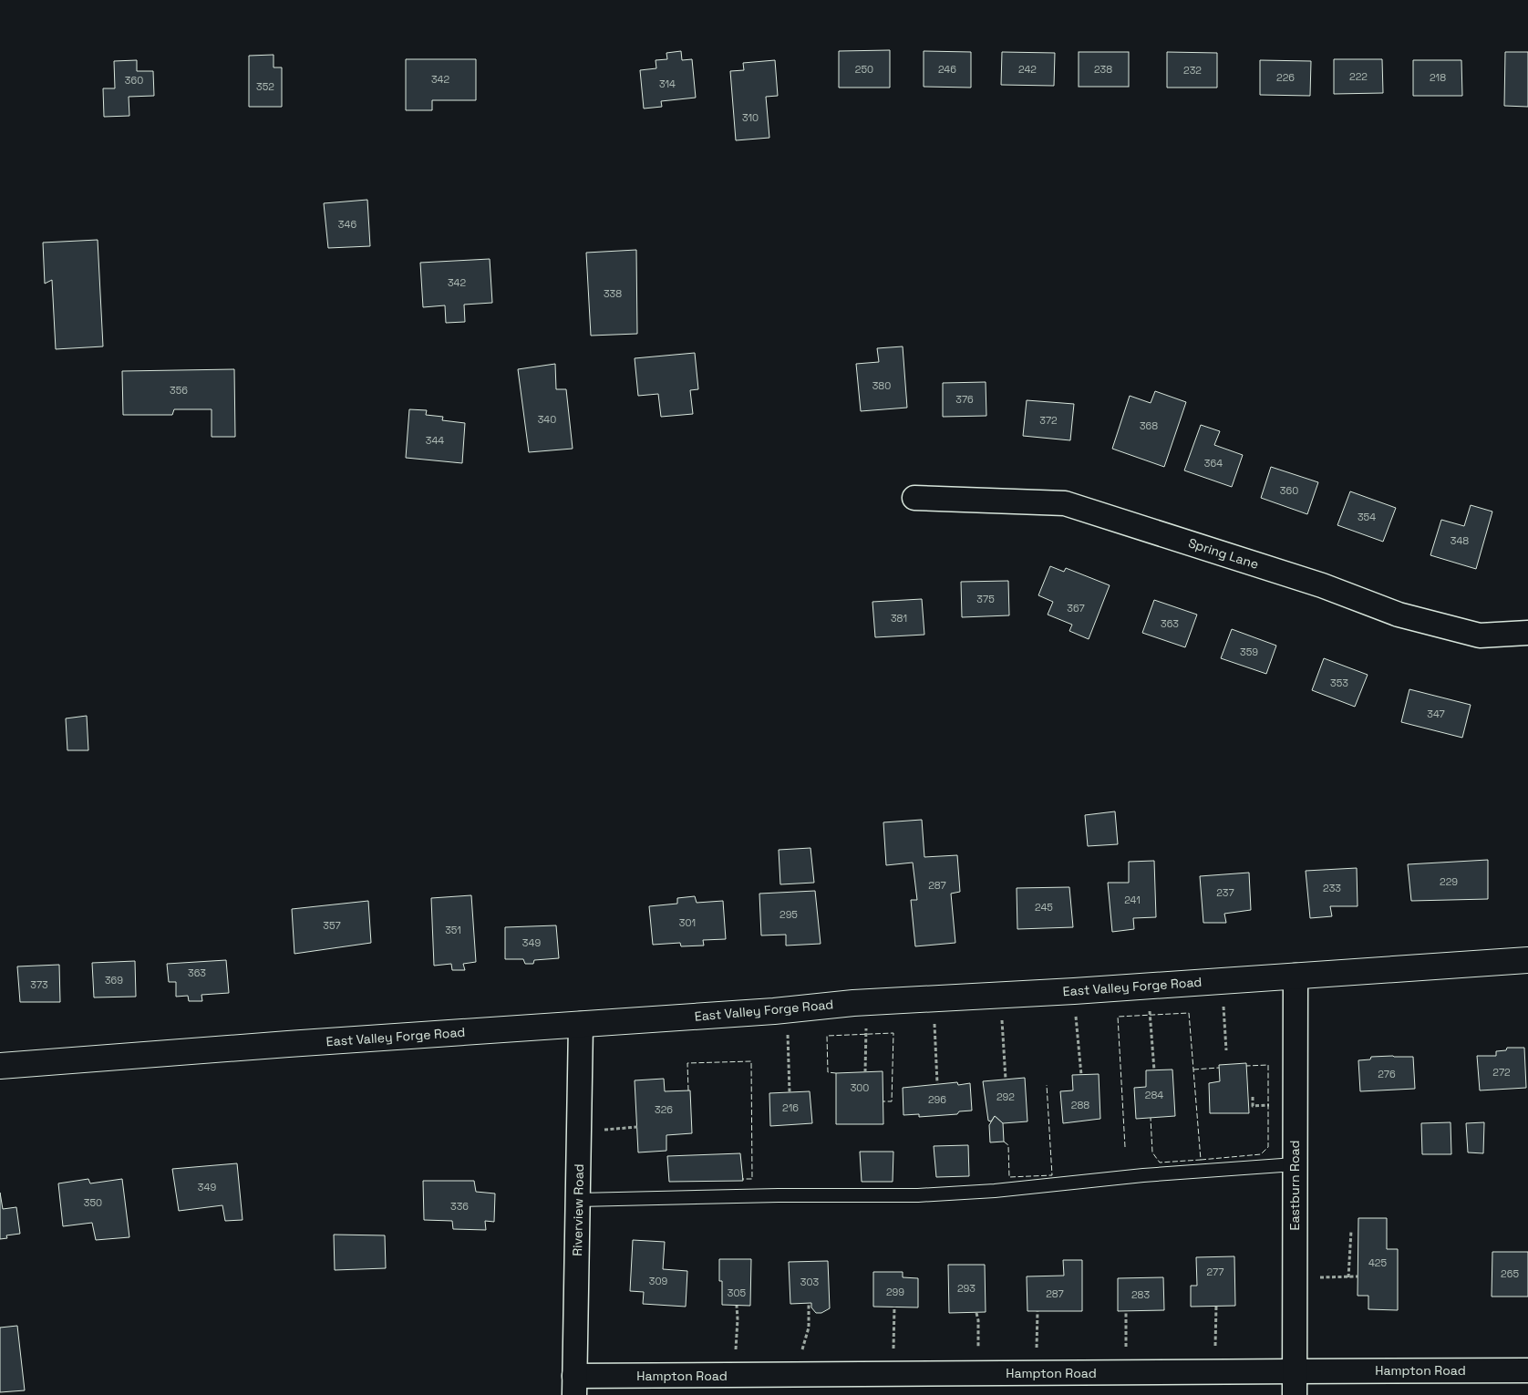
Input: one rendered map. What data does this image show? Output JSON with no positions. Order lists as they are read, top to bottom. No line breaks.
{"streets":{"main road":["East Valley Forge Road"],"street":["Spring Lane","Eastburn Road","Riverview Road","Hampton Road"]},"crossings":[["East Valley Forge Road","Eastburn Road"],["East Valley Forge Road","Riverview Road"],["Eastburn Road","Hampton Road"],["Riverview Road","Hampton Road"]],"house_numbers":["250","246","242","238","232","222","226","218","342","360","314","352","310","346","342","338","380","356","376","340","372","368","344","364","360","354","348","375","367","381","363","359","353","347","229","287","233","237","241","245","295","301","357","351","349","363","369","373","272","276","300","284","292","296","288","216","326","349","350","336","425","277","265","309","303","293","299","305","287","283"]}
